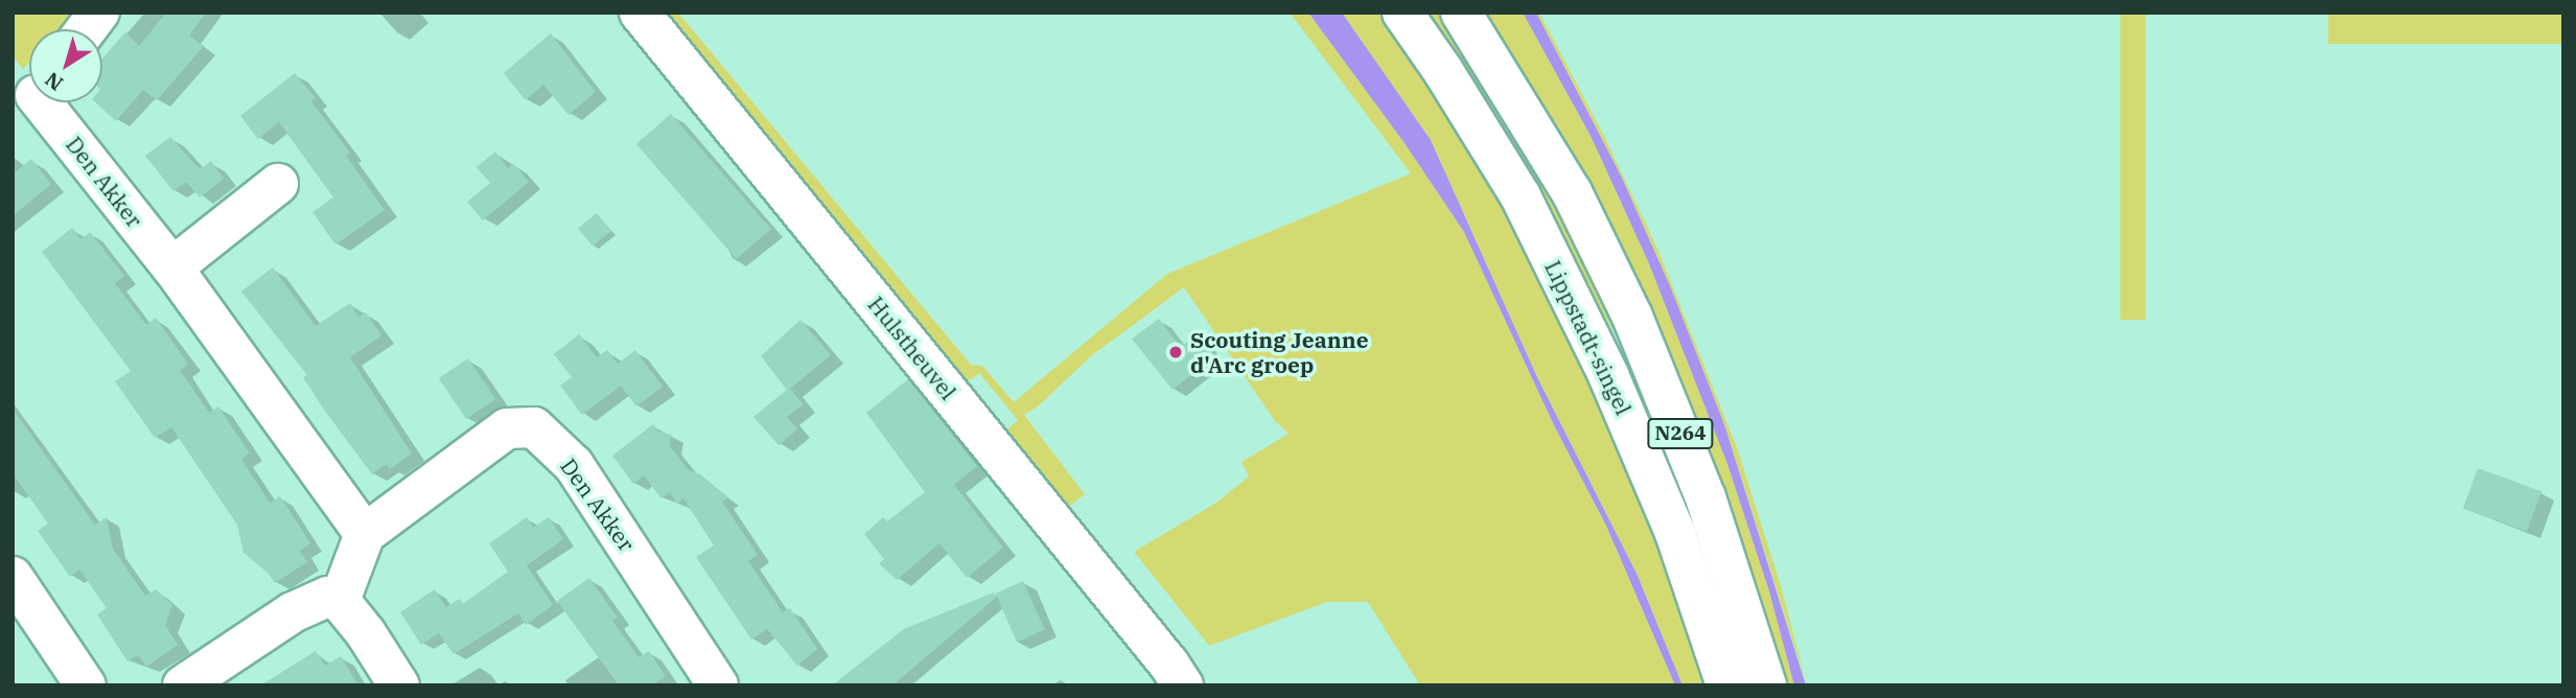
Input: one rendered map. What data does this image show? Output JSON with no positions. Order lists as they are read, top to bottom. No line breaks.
{"streets":{"street":["Den Akker","Lippstadt-singel","Hulstheuvel","N264"]},"places":["Scouting Jeanne d'Arc groep"],"north":"bottom left"}
